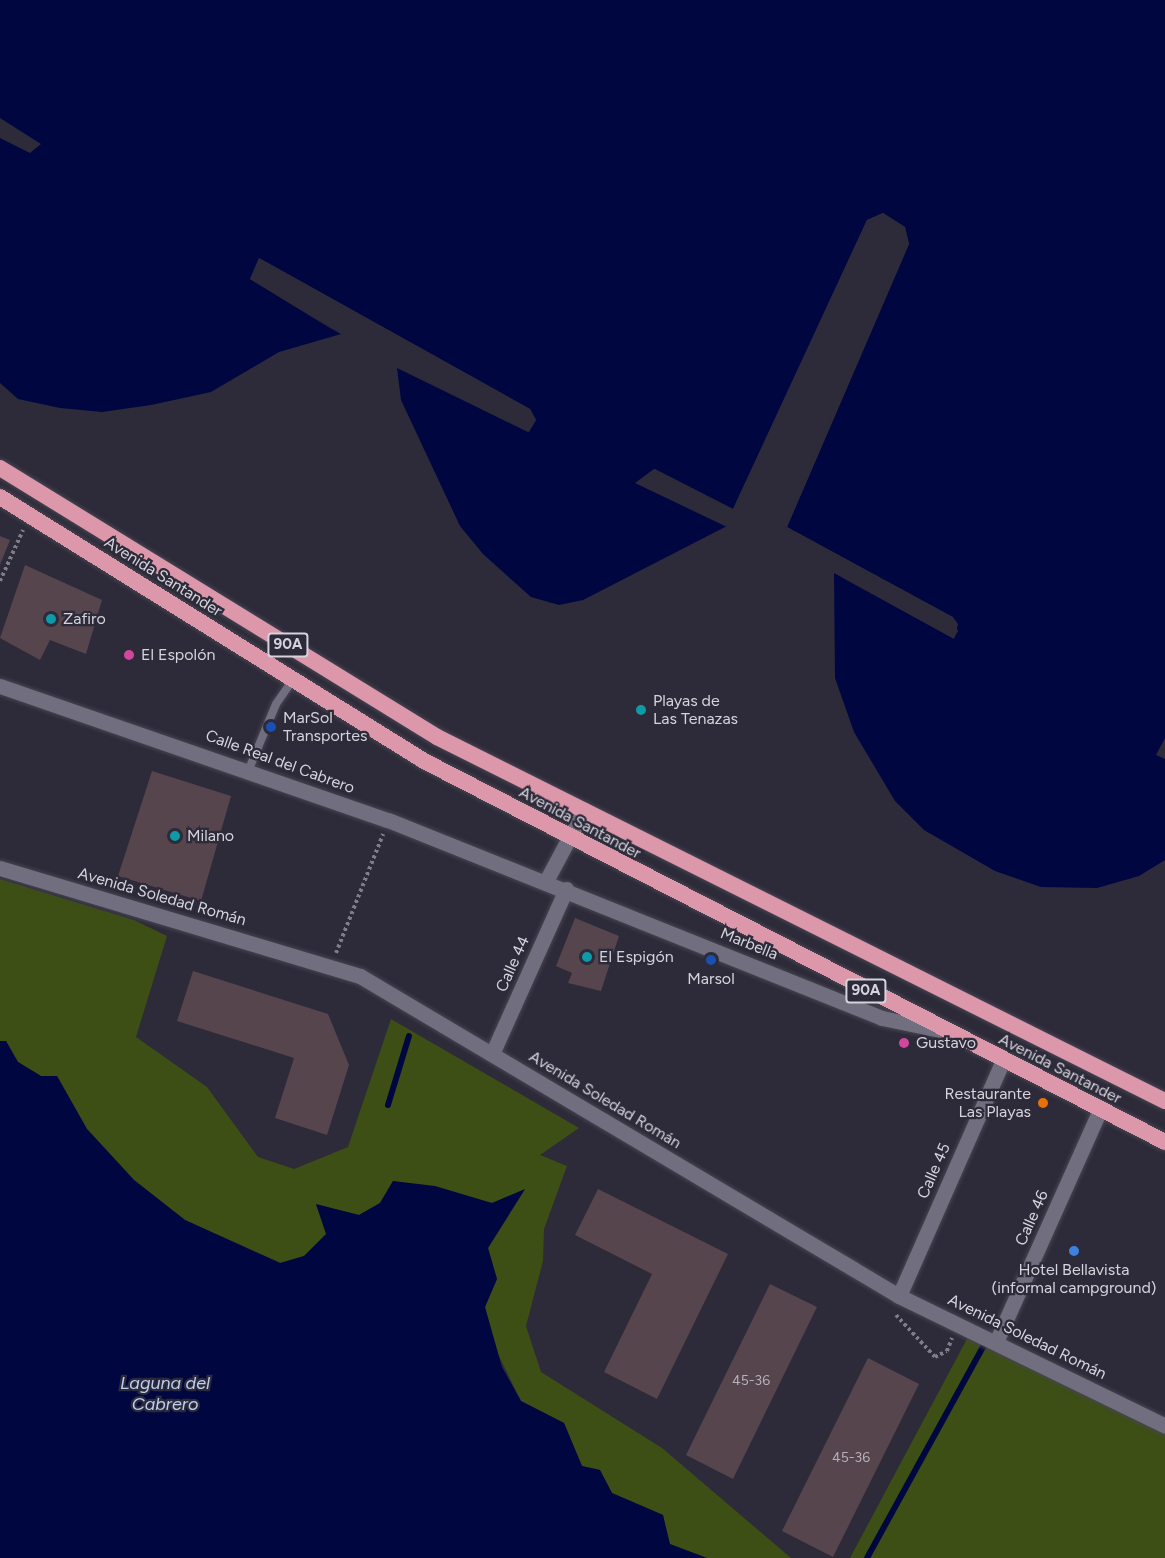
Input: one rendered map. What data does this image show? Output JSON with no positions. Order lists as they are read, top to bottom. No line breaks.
{"streets":{"highway":["Avenida Santander","90A"],"street":["Calle Real del Cabrero","Avenida Soledad Román","Marbella","Calle 44","Calle 45","Calle 46"]},"crossings":[["Avenida Santander","Marbella"],["Avenida Santander","Calle 45"],["Avenida Santander","Calle 46"],["Calle Real del Cabrero","Marbella"],["Avenida Soledad Román","Calle 44"],["Avenida Soledad Román","Calle 45"],["Avenida Soledad Román","Calle 46"],["Marbella","Calle 44"]],"water":["Laguna del Cabrero"],"places":["Zafiro","El Espolón","Playas de Las Tenazas","MarSol Transportes","Milano","El Espigón","Marsol","Gustavo","Restaurante Las Playas","Hotel Bellavista (informal campground)"],"house_numbers":["45-36","45-36"]}
